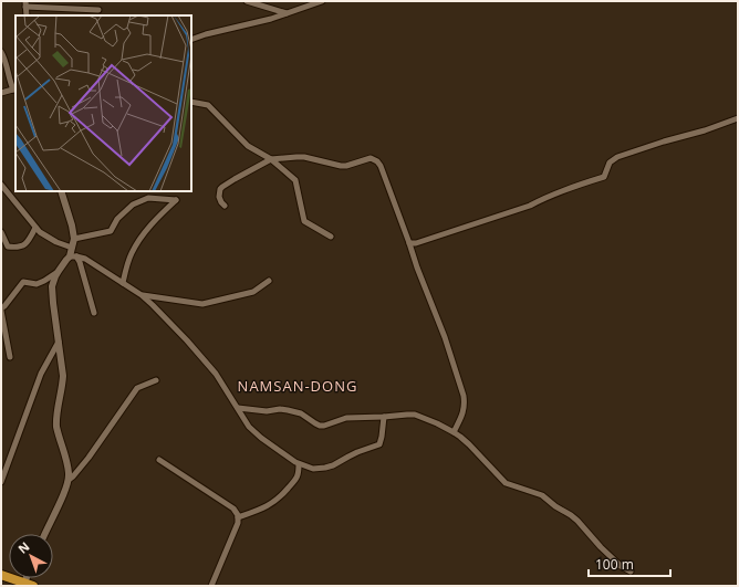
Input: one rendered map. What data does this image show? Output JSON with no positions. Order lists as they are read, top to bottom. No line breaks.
{"districts":["NAMSAN-DONG"],"scale_bar":"100 m","north":"top left"}
